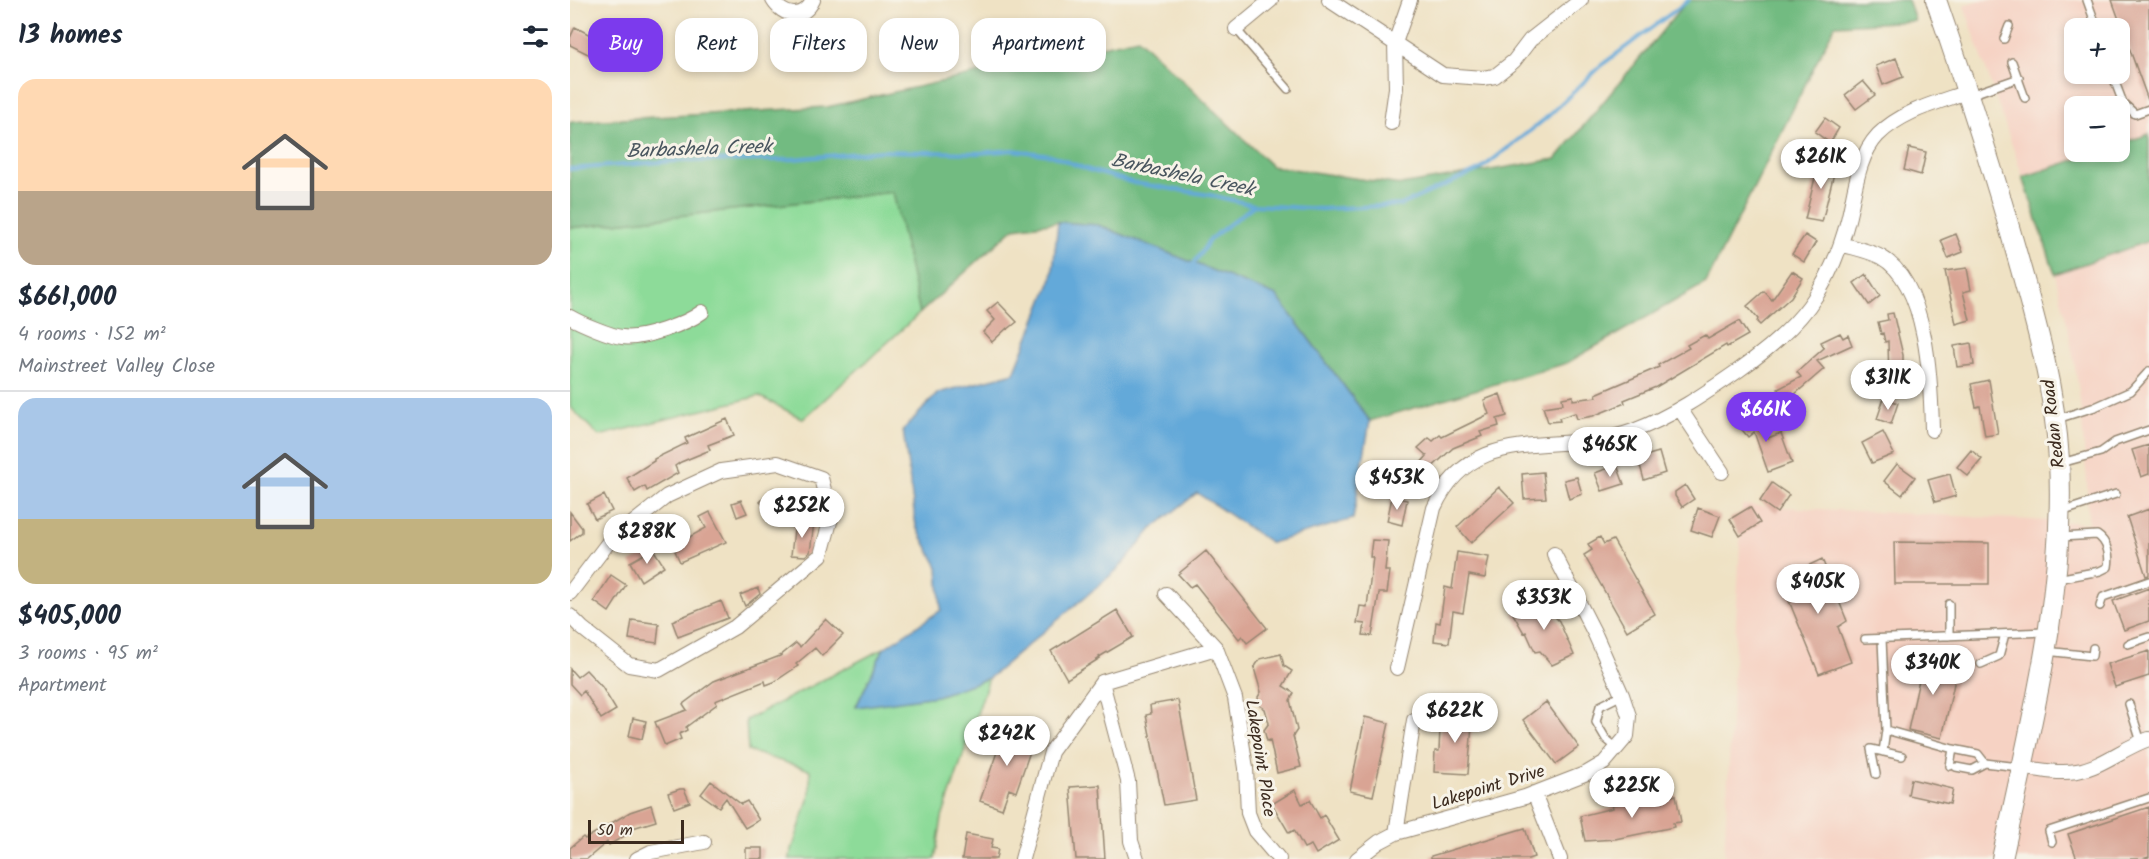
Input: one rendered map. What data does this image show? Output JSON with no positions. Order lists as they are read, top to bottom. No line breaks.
{"streets":{"main road":["Redan Road"],"street":["Lakepoint Place","Lakepoint Drive"]},"water":["Barbashela Creek"],"scale_bar":"50 m","page":{"heading":"13 homes","map_buttons":["+","−"],"chip":["Buy","Rent","Filters","New","Apartment"],"list":[{"name":"$661,000","note":"4 rooms · 152 m² · Mainstreet Valley Close"},{"name":"$405,000","note":"3 rooms · 95 m² · Apartment"}],"price":["$261K","$311K","$661K","$465K","$453K","$252K","$288K","$405K","$353K","$340K","$622K","$242K","$225K"],"scale":"50 m"}}
